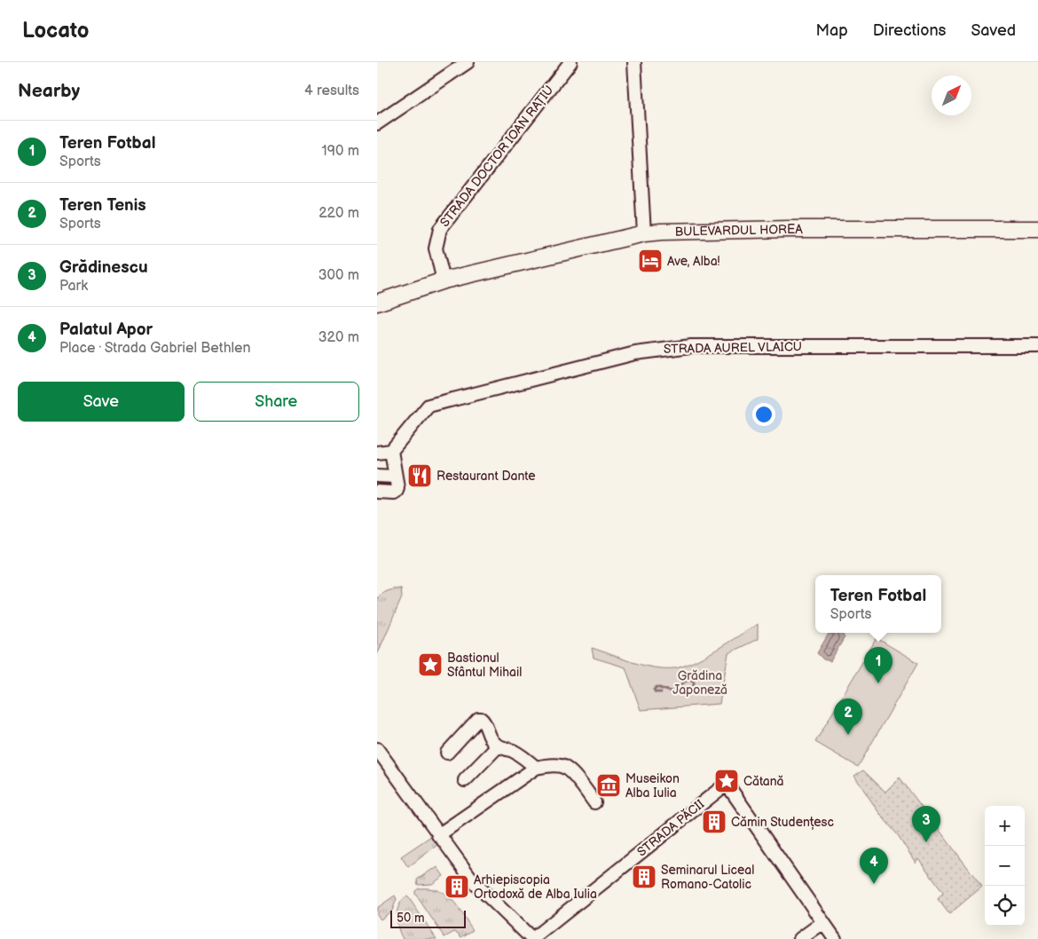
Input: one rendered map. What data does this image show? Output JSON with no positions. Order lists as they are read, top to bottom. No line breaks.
{"streets":{"main road":["BULEVARDUL HOREA"],"street":["STRADA DOCTOR IOAN RAȚIU","STRADA AUREL VLAICU","STRADA PĂCII"]},"crossings":[["STRADA DOCTOR IOAN RAȚIU","BULEVARDUL HOREA"]],"parks":["Grădina Japoneză"],"places":{"hotel":["Ave, Alba!"],"restaurant":["Restaurant Dante"],"place":["Bastionul Sfântul Mihail","Cătană"],"museum":["Museikon Alba Iulia"],"building":["Cămin Studențesc","Seminarul Liceal Romano-Catolic","Arhiepiscopia Ortodoxă de Alba Iulia"]},"scale_bar":"50 m","north":"top right","page":{"header":"Locato","nav":["Map","Directions","Saved"],"heading":["Nearby","4 results"],"list":[{"mark":"1","name":"Teren Fotbal","note":"Sports","value":"190 m"},{"mark":"2","name":"Teren Tenis","note":"Sports","value":"220 m"},{"mark":"3","name":"Grădinescu","note":"Park","value":"300 m"},{"mark":"4","name":"Palatul Apor","note":"Place · Strada Gabriel Bethlen","value":"320 m"}],"buttons":["Save","Share"],"popup":["Teren Fotbal","Sports"],"pins":["1","2","3","4"],"map_buttons":["+","−"],"scale":"50 m"}}
